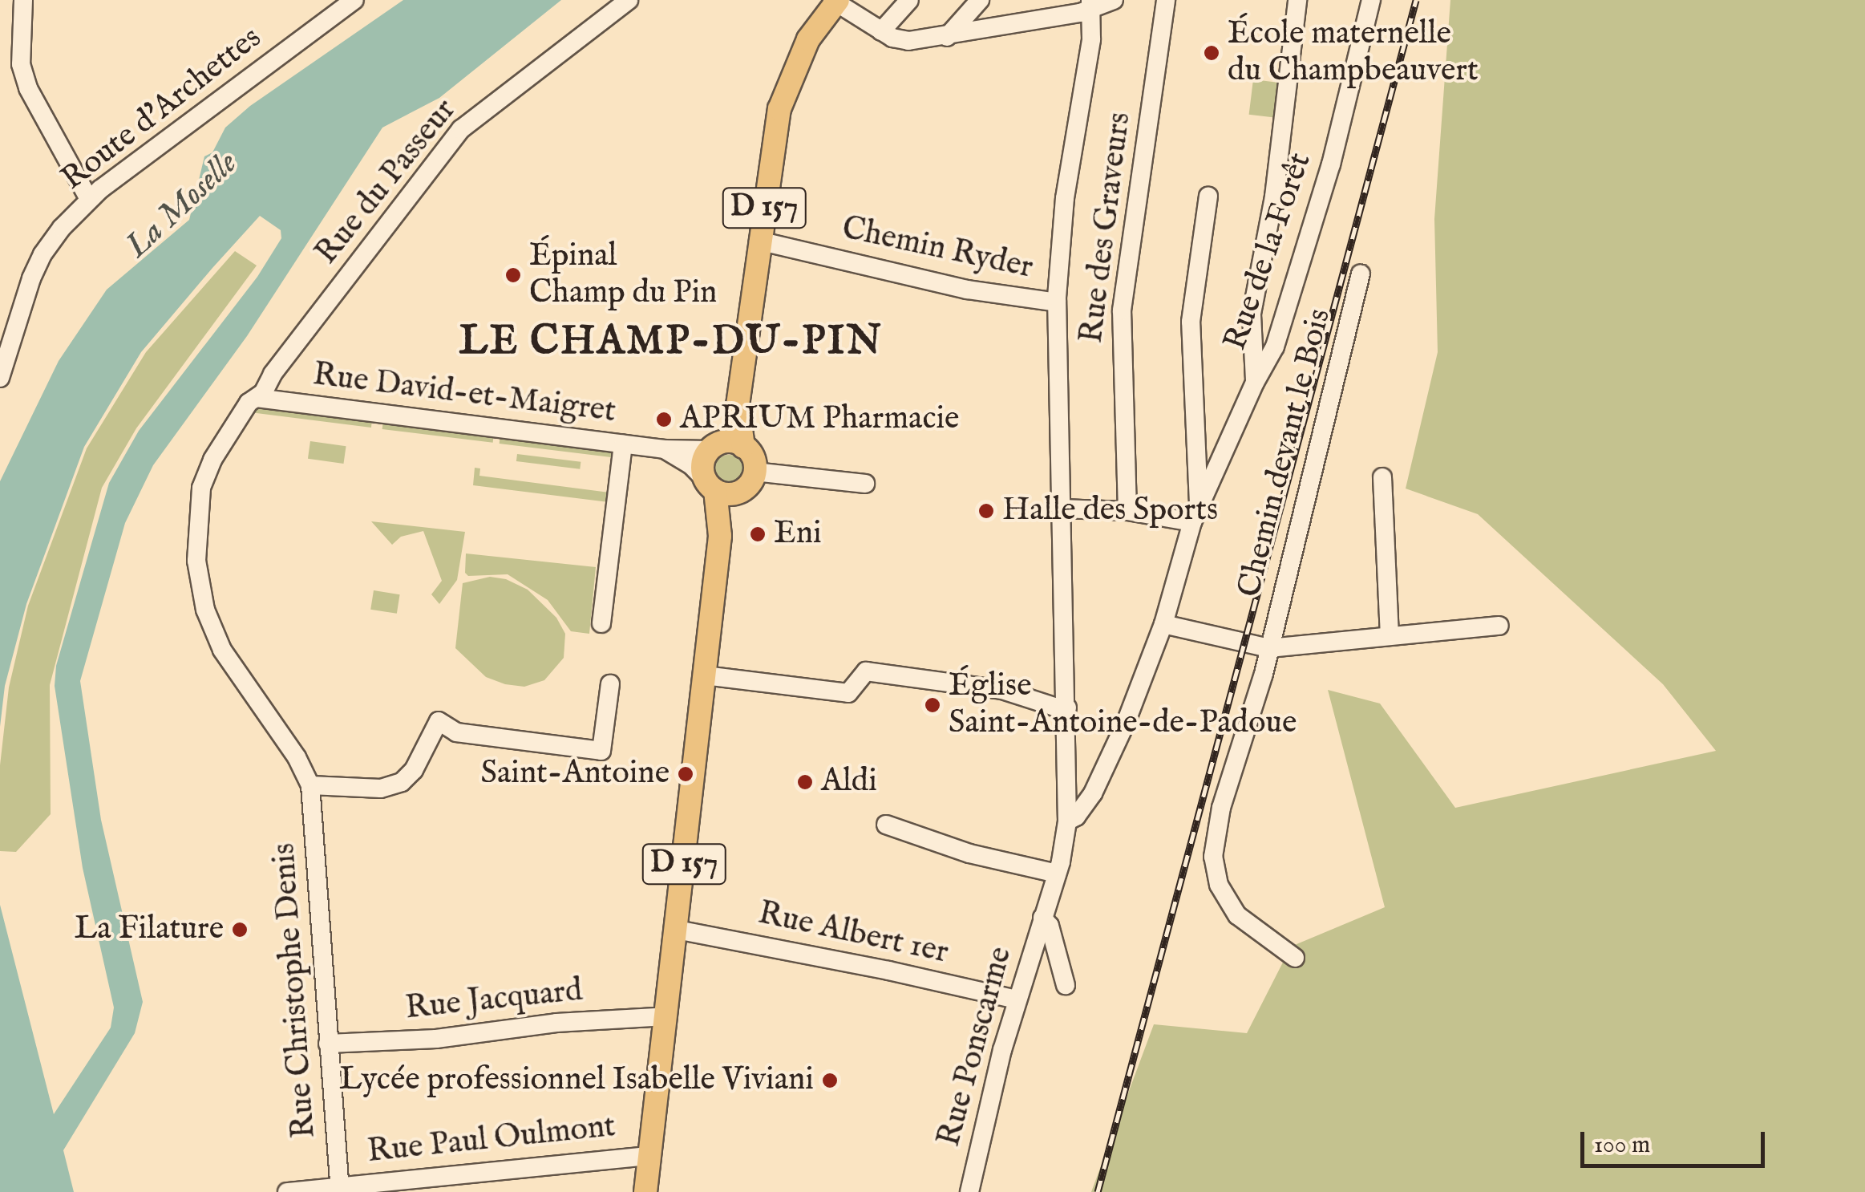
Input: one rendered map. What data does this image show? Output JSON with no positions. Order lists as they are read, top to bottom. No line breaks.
{"streets":{"main road":["D 157"],"street":["Route d'Archettes","Rue du Passeur","Rue des Graveurs","Chemin Ryder","Rue de la Forêt","Rue David-et-Maigret","Chemin devant le Bois","Rue Albert 1er","Rue Christophe Denis","Rue Jacquard","Rue Ponscarme","Rue Paul Oulmont"]},"crossings":[["Rue du Passeur","Rue David-et-Maigret"],["Rue du Passeur","Rue Christophe Denis"],["D 157","Chemin Ryder"],["D 157","Rue David-et-Maigret"],["D 157","Rue Albert 1er"],["D 157","Rue Jacquard"],["D 157","Rue Paul Oulmont"],["Chemin Ryder","Rue Ponscarme"],["Rue de la Forêt","Rue Ponscarme"],["Rue Albert 1er","Rue Ponscarme"],["Rue Christophe Denis","Rue Jacquard"],["Rue Christophe Denis","Rue Paul Oulmont"]],"districts":["LE CHAMP-DU-PIN"],"water":["La Moselle"],"places":["École maternelle du Champbeauvert","Épinal Champ du Pin","APRIUM Pharmacie","Halle des Sports","Eni","Église Saint-Antoine-de-Padoue","Saint-Antoine","Aldi","La Filature","Lycée professionnel Isabelle Viviani"],"scale_bar":"100 m"}
